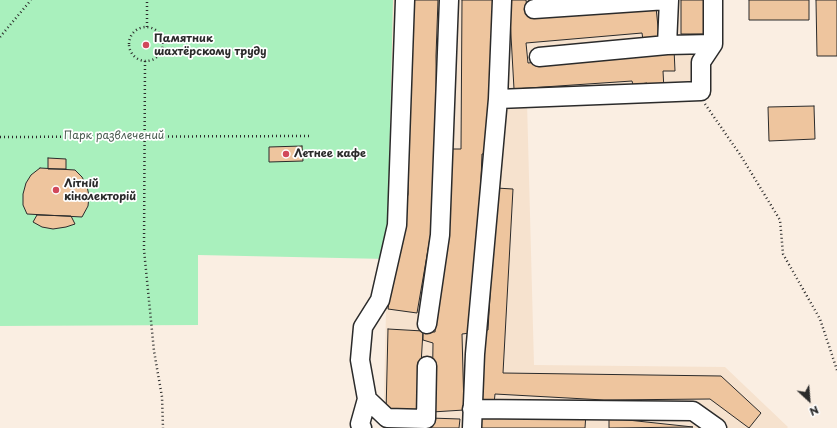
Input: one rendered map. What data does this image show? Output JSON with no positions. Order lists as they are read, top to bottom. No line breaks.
{"parks":["Парк развлечений"],"places":["Памятник шахтёрскому труду","Летнее кафе","Літній кінолекторій"],"north":"bottom right"}
